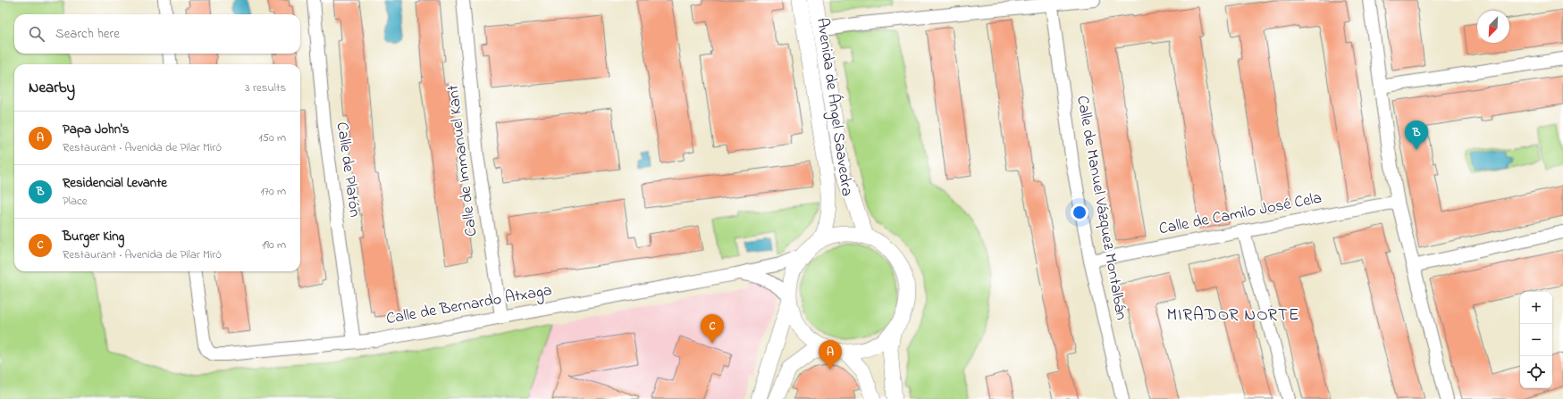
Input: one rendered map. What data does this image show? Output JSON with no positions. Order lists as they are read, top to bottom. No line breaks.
{"streets":{"street":["Avenida de Ángel Saavedra","Calle de Immanuel Kant","Calle de Platón","Calle de Manuel Vázquez Montalbán","Calle de Camilo José Cela","Calle de Bernardo Atxaga"]},"crossings":[["Avenida de Ángel Saavedra","Calle de Bernardo Atxaga"],["Calle de Immanuel Kant","Calle de Bernardo Atxaga"],["Calle de Platón","Calle de Bernardo Atxaga"],["Calle de Manuel Vázquez Montalbán","Calle de Camilo José Cela"]],"districts":["MIRADOR NORTE"],"north":"bottom left","page":{"search":"Search here","heading":["Nearby","3 results"],"list":[{"mark":"A","name":"Papa John's","note":"Restaurant · Avenida de Pilar Miró","value":"150 m"},{"mark":"B","name":"Residencial Levante","note":"Place","value":"170 m"},{"mark":"C","name":"Burger King","note":"Restaurant · Avenida de Pilar Miró","value":"190 m"}],"pins":["B","C","A"],"map_buttons":["+","−"]}}
